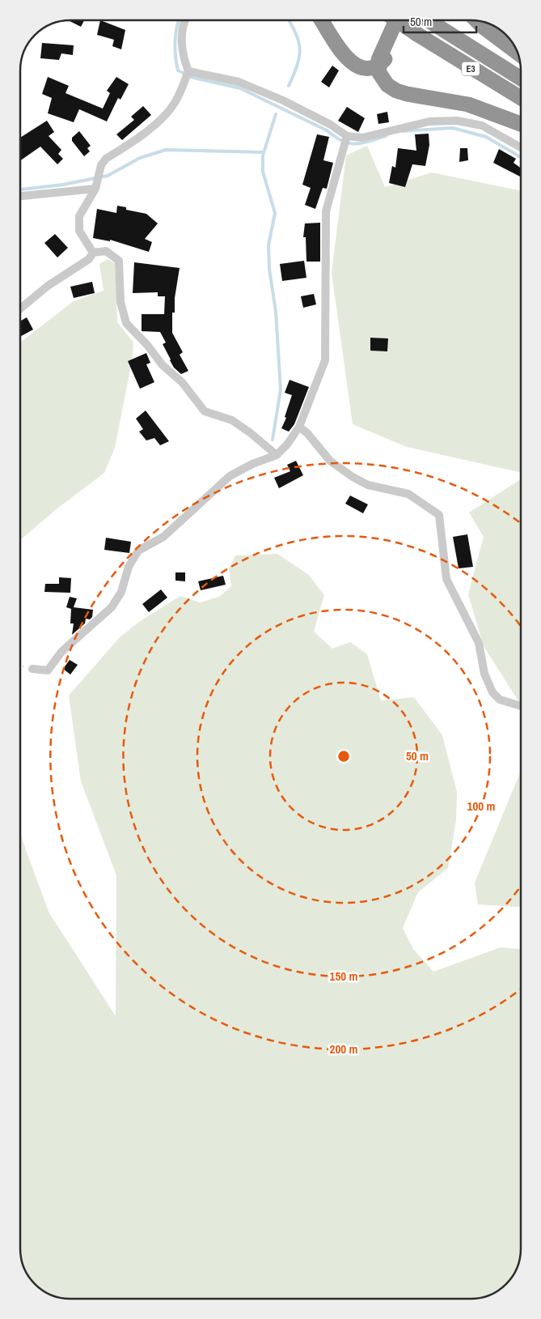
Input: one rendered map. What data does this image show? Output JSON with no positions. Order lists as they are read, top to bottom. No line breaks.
{"streets":{"highway":["E3"]},"scale_bar":"50 m","rings":["50 m","100 m","150 m","200 m"]}
